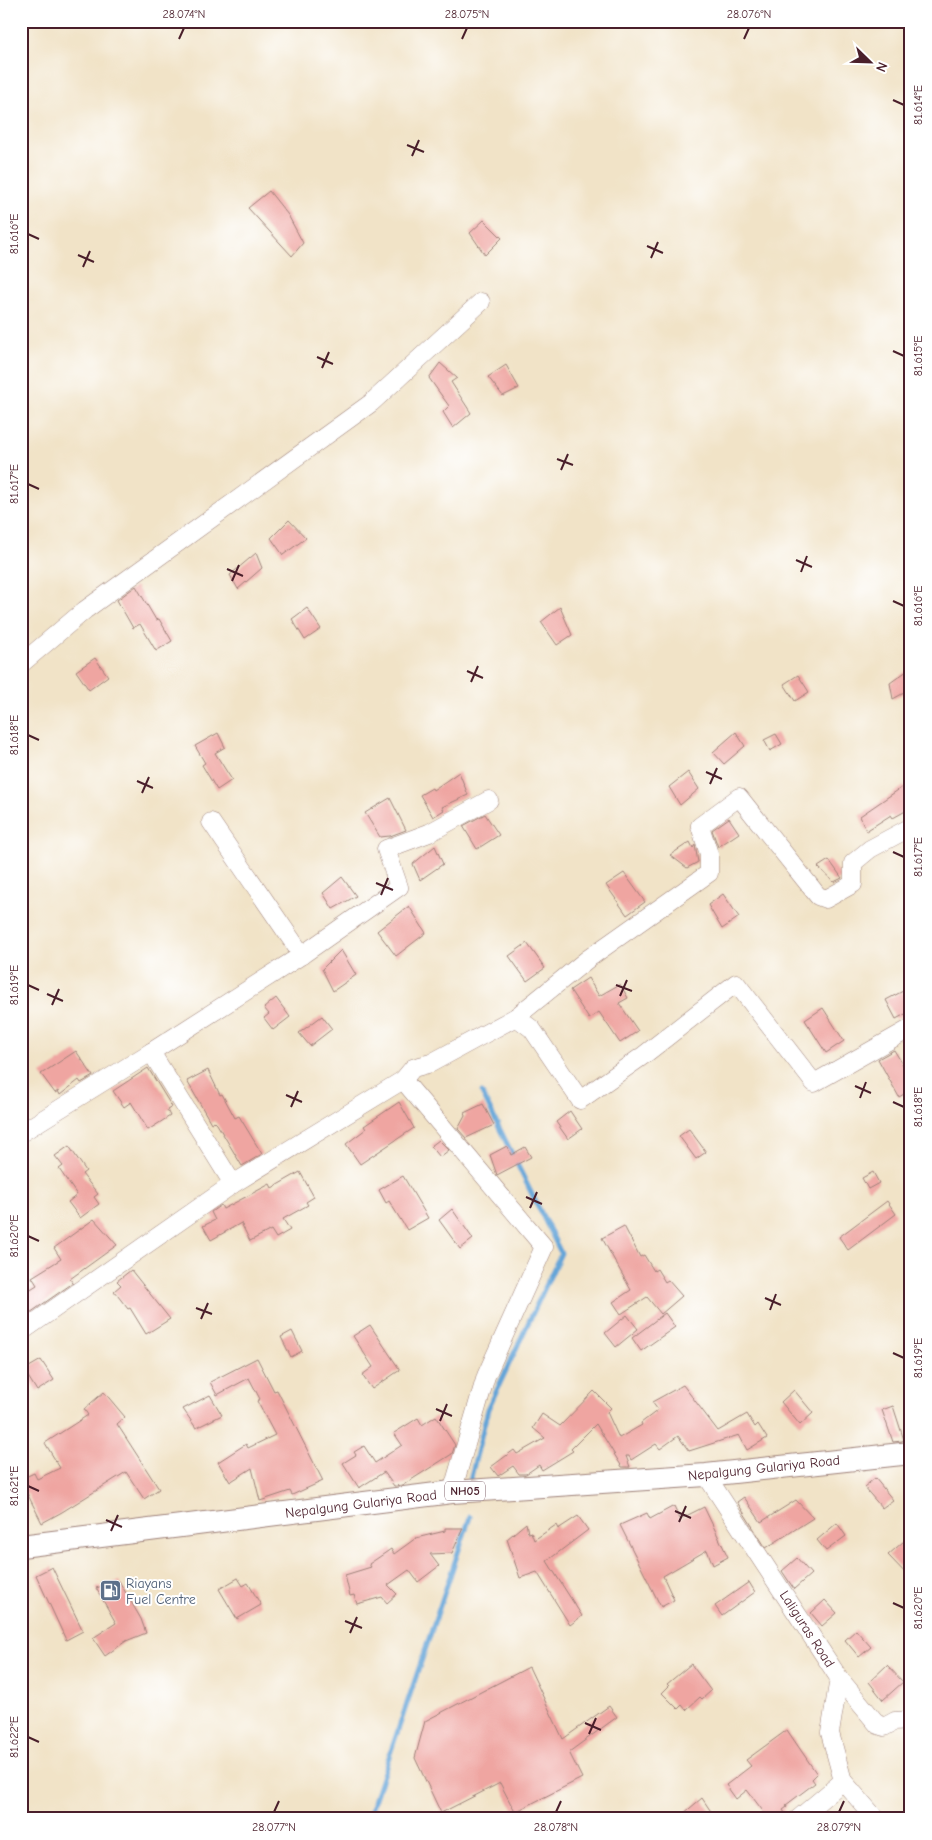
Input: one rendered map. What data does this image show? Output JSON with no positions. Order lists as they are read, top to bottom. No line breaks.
{"streets":{"main road":["Nepalgung Gulariya Road","NH05"],"street":["Laliguras Road"]},"crossings":[["Nepalgung Gulariya Road","Laliguras Road"]],"places":{"fuel station":["Riayans Fuel Centre"]},"north":"bottom right","coordinates":["28.074°N","28.075°N","28.076°N","81.614°E","81.616°E","81.615°E","81.617°E","81.618°E","81.619°E","81.620°E","81.621°E","81.622°E","28.077°N","28.078°N","28.079°N"]}
